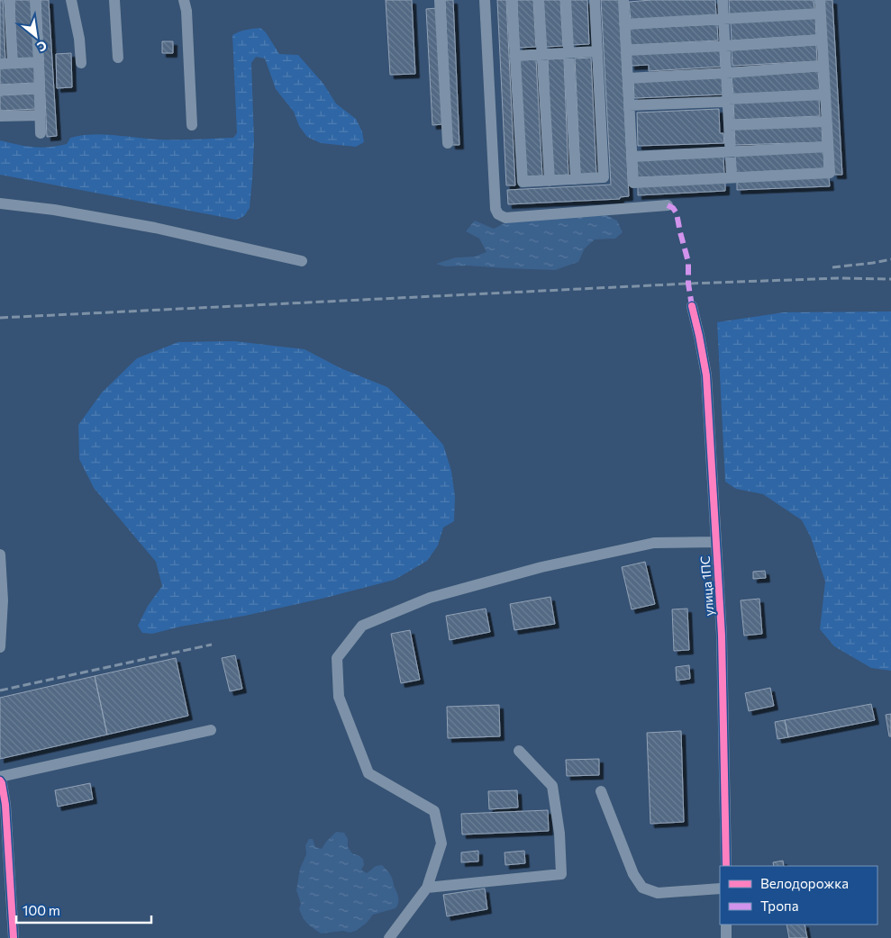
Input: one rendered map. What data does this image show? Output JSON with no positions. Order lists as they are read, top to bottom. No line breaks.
{"streets":{"street":["улица 1ПС"]},"legend":["Велодорожка","Тропа"],"scale_bar":"100 m","north":"bottom right"}
